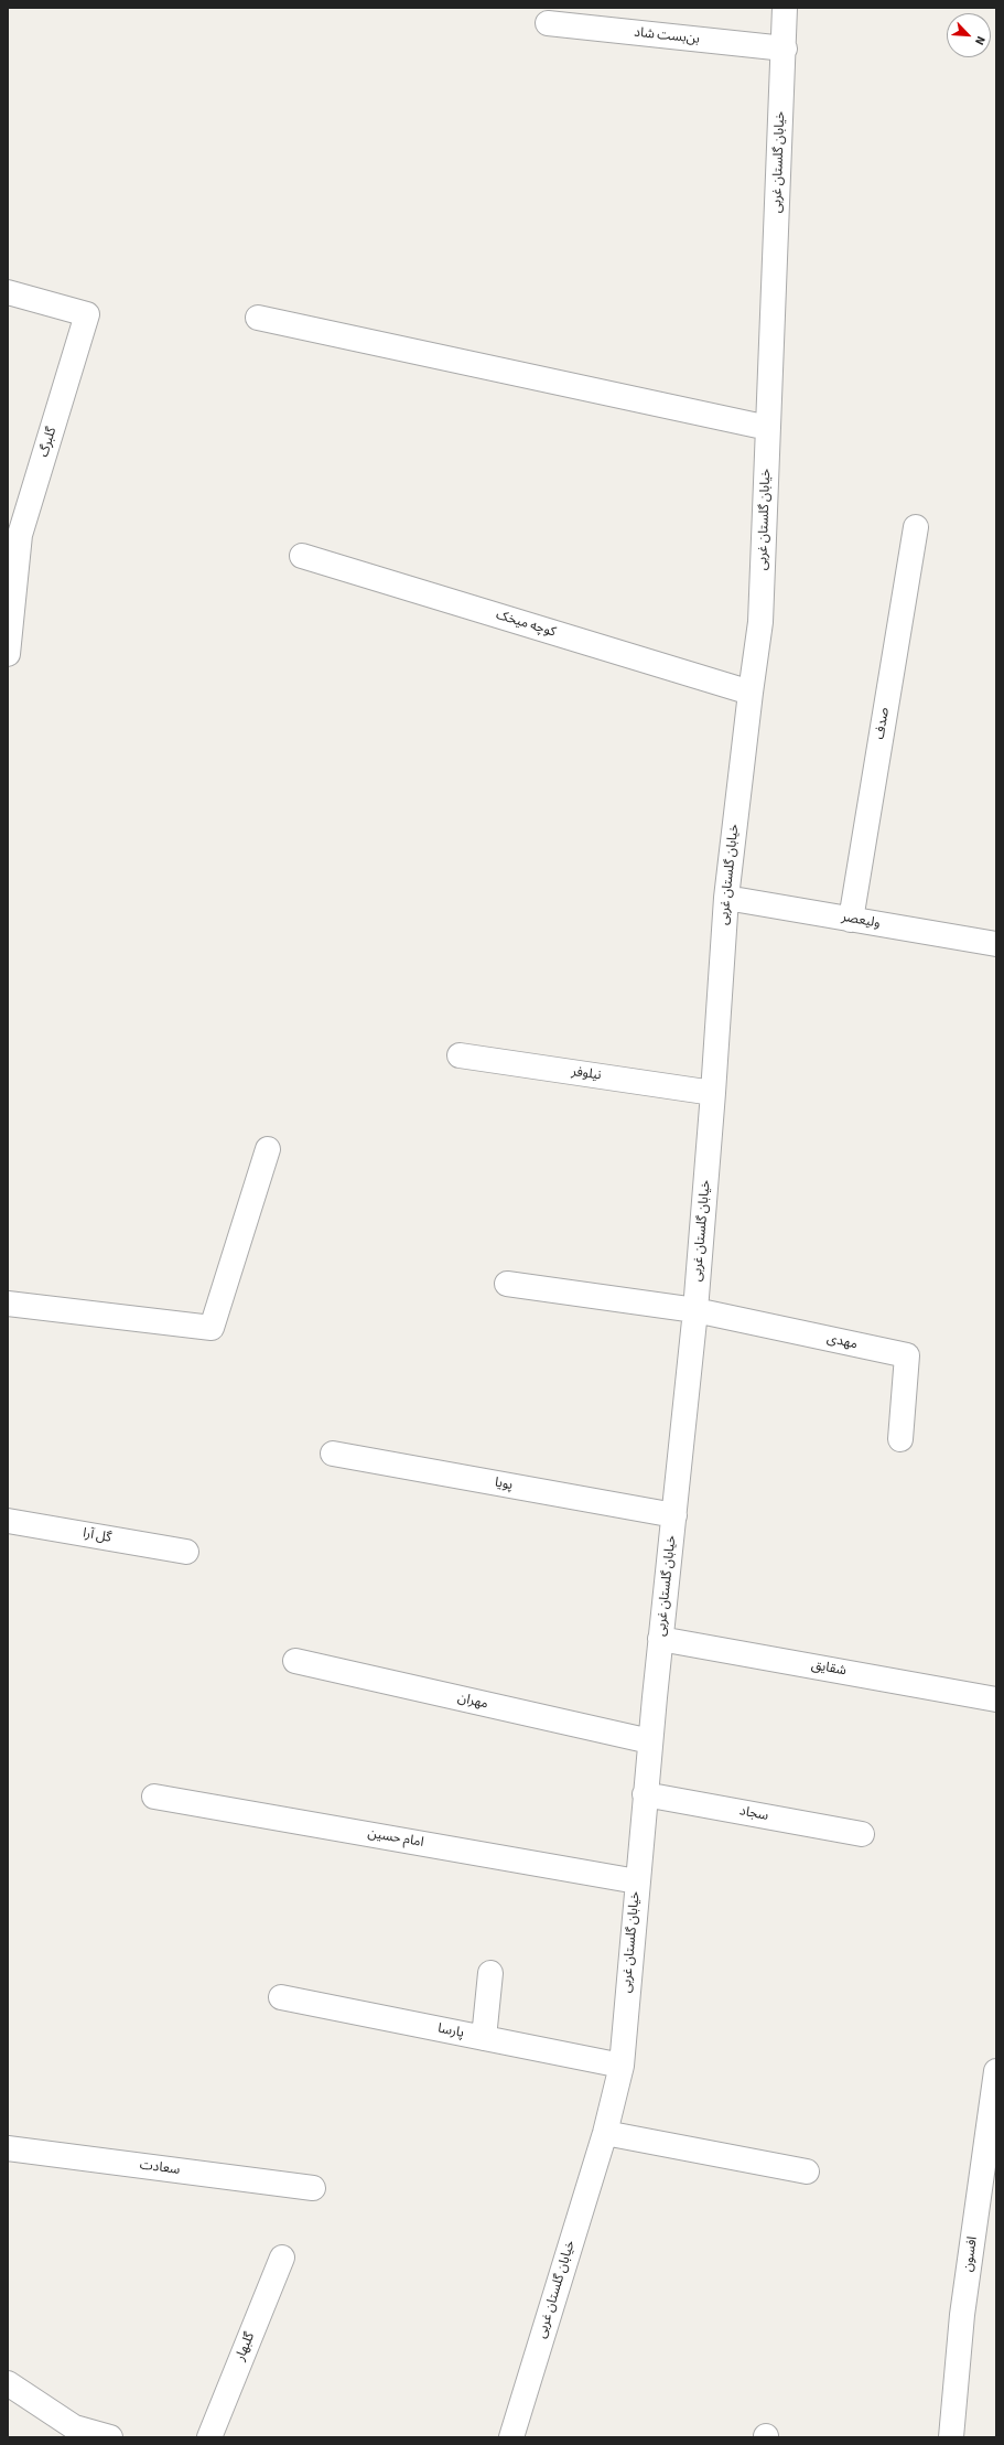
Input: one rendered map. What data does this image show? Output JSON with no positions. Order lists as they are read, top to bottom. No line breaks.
{"streets":{"street":["بن‌بست شاد","خیابان گلستان غربی","گلبرگ","کوچه میخک","صدف","ولیعصر","نیلوفر","مهدی","پویا","گل آرا","شقایق","مهران","سجاد","امام حسین","پارسا","سعادت","افسون","گلبهار"]},"crossings":[["بن‌بست شاد","خیابان گلستان غربی"],["خیابان گلستان غربی","کوچه میخک"],["خیابان گلستان غربی","ولیعصر"],["خیابان گلستان غربی","نیلوفر"],["خیابان گلستان غربی","مهدی"],["خیابان گلستان غربی","پویا"],["خیابان گلستان غربی","شقایق"],["خیابان گلستان غربی","مهران"],["خیابان گلستان غربی","سجاد"],["خیابان گلستان غربی","امام حسین"],["خیابان گلستان غربی","پارسا"],["صدف","ولیعصر"]],"north":"bottom right"}
